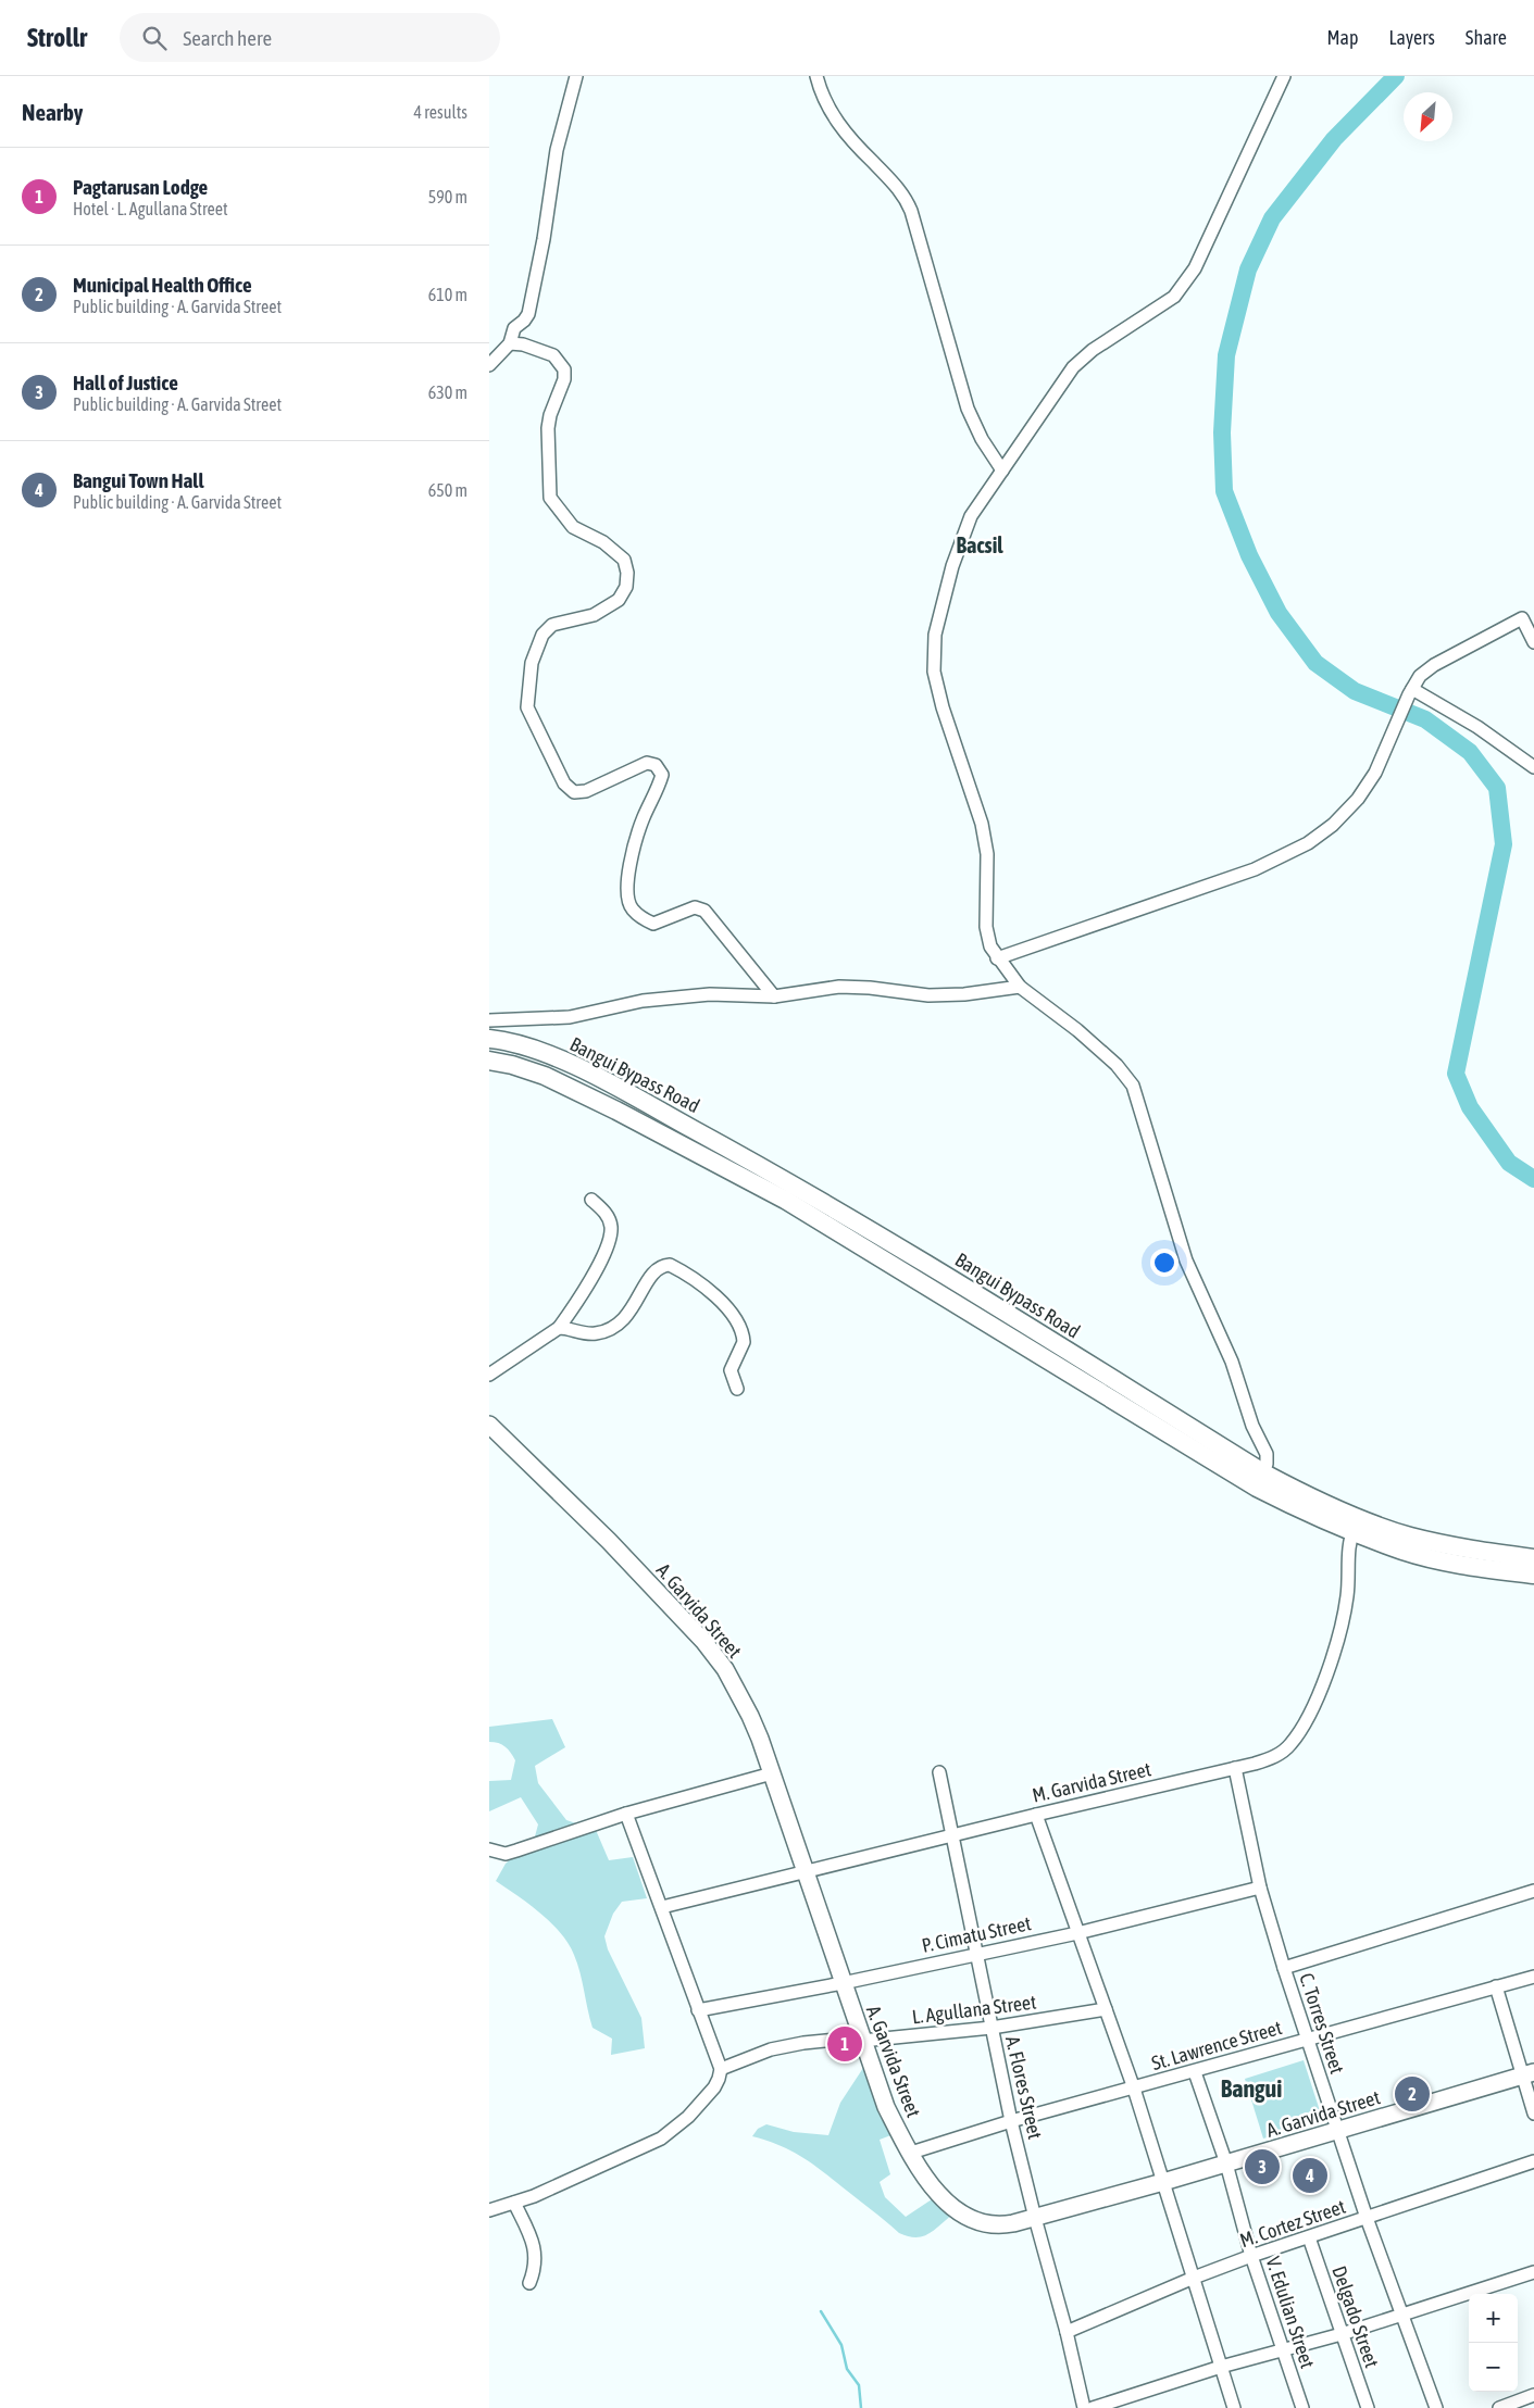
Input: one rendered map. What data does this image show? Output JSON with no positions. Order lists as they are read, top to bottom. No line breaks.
{"streets":{"highway":["Bangui Bypass Road"],"main road":["A. Garvida Street"],"street":["M. Garvida Street","P. Cimatu Street","L. Agullana Street","C. Torres Street","St. Lawrence Street","A. Flores Street","M. Cortez Street","V. Edulian Street","Delgado Street"]},"crossings":[["Bangui Bypass Road","M. Garvida Street"],["A. Garvida Street","M. Garvida Street"],["A. Garvida Street","P. Cimatu Street"],["A. Garvida Street","L. Agullana Street"],["A. Garvida Street","C. Torres Street"],["A. Garvida Street","St. Lawrence Street"],["A. Garvida Street","A. Flores Street"],["A. Garvida Street","V. Edulian Street"],["M. Garvida Street","C. Torres Street"],["M. Garvida Street","A. Flores Street"],["P. Cimatu Street","C. Torres Street"],["P. Cimatu Street","A. Flores Street"],["L. Agullana Street","A. Flores Street"],["C. Torres Street","St. Lawrence Street"],["C. Torres Street","M. Cortez Street"],["St. Lawrence Street","A. Flores Street"],["St. Lawrence Street","V. Edulian Street"],["A. Flores Street","M. Cortez Street"],["M. Cortez Street","V. Edulian Street"],["M. Cortez Street","Delgado Street"]],"districts":["Bacsil","Bangui"],"north":"bottom left","page":{"header":"Strollr","search":"Search here","nav":["Map","Layers","Share"],"heading":["Nearby","4 results"],"list":[{"mark":"1","name":"Pagtarusan Lodge","note":"Hotel · L. Agullana Street","value":"590 m"},{"mark":"2","name":"Municipal Health Office","note":"Public building · A. Garvida Street","value":"610 m"},{"mark":"3","name":"Hall of Justice","note":"Public building · A. Garvida Street","value":"630 m"},{"mark":"4","name":"Bangui Town Hall","note":"Public building · A. Garvida Street","value":"650 m"}],"pins":["1","2","3","4"],"map_buttons":["+","−"]}}
